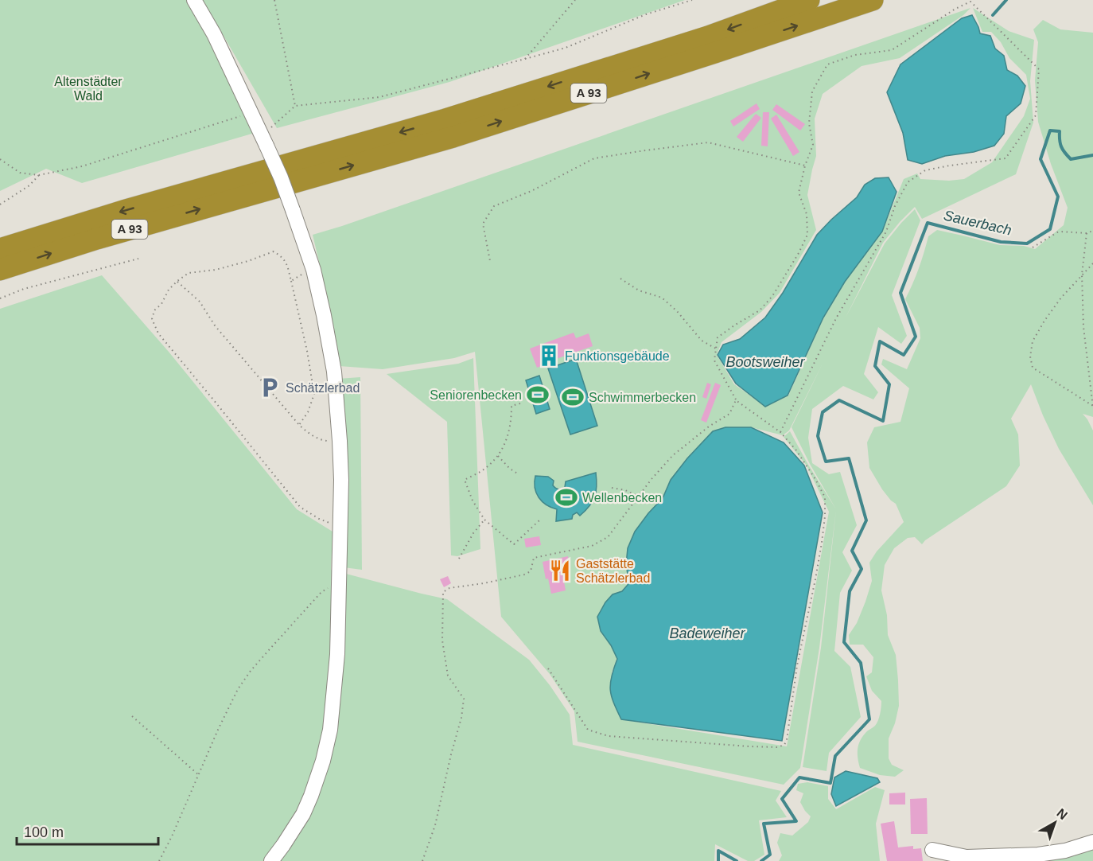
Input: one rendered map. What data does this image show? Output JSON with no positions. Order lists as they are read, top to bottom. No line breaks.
{"streets":{"highway":["A 93"]},"water":["Sauerbach","Bootsweiher","Badeweiher"],"parks":["Altenstädter Wald"],"places":{"building":["Funktionsgebäude"],"parking":["Schätzlerbad"],"sports":["Seniorenbecken","Schwimmerbecken","Wellenbecken"],"restaurant":["Gaststätte Schätzlerbad"]},"scale_bar":"100 m","north":"top right"}
